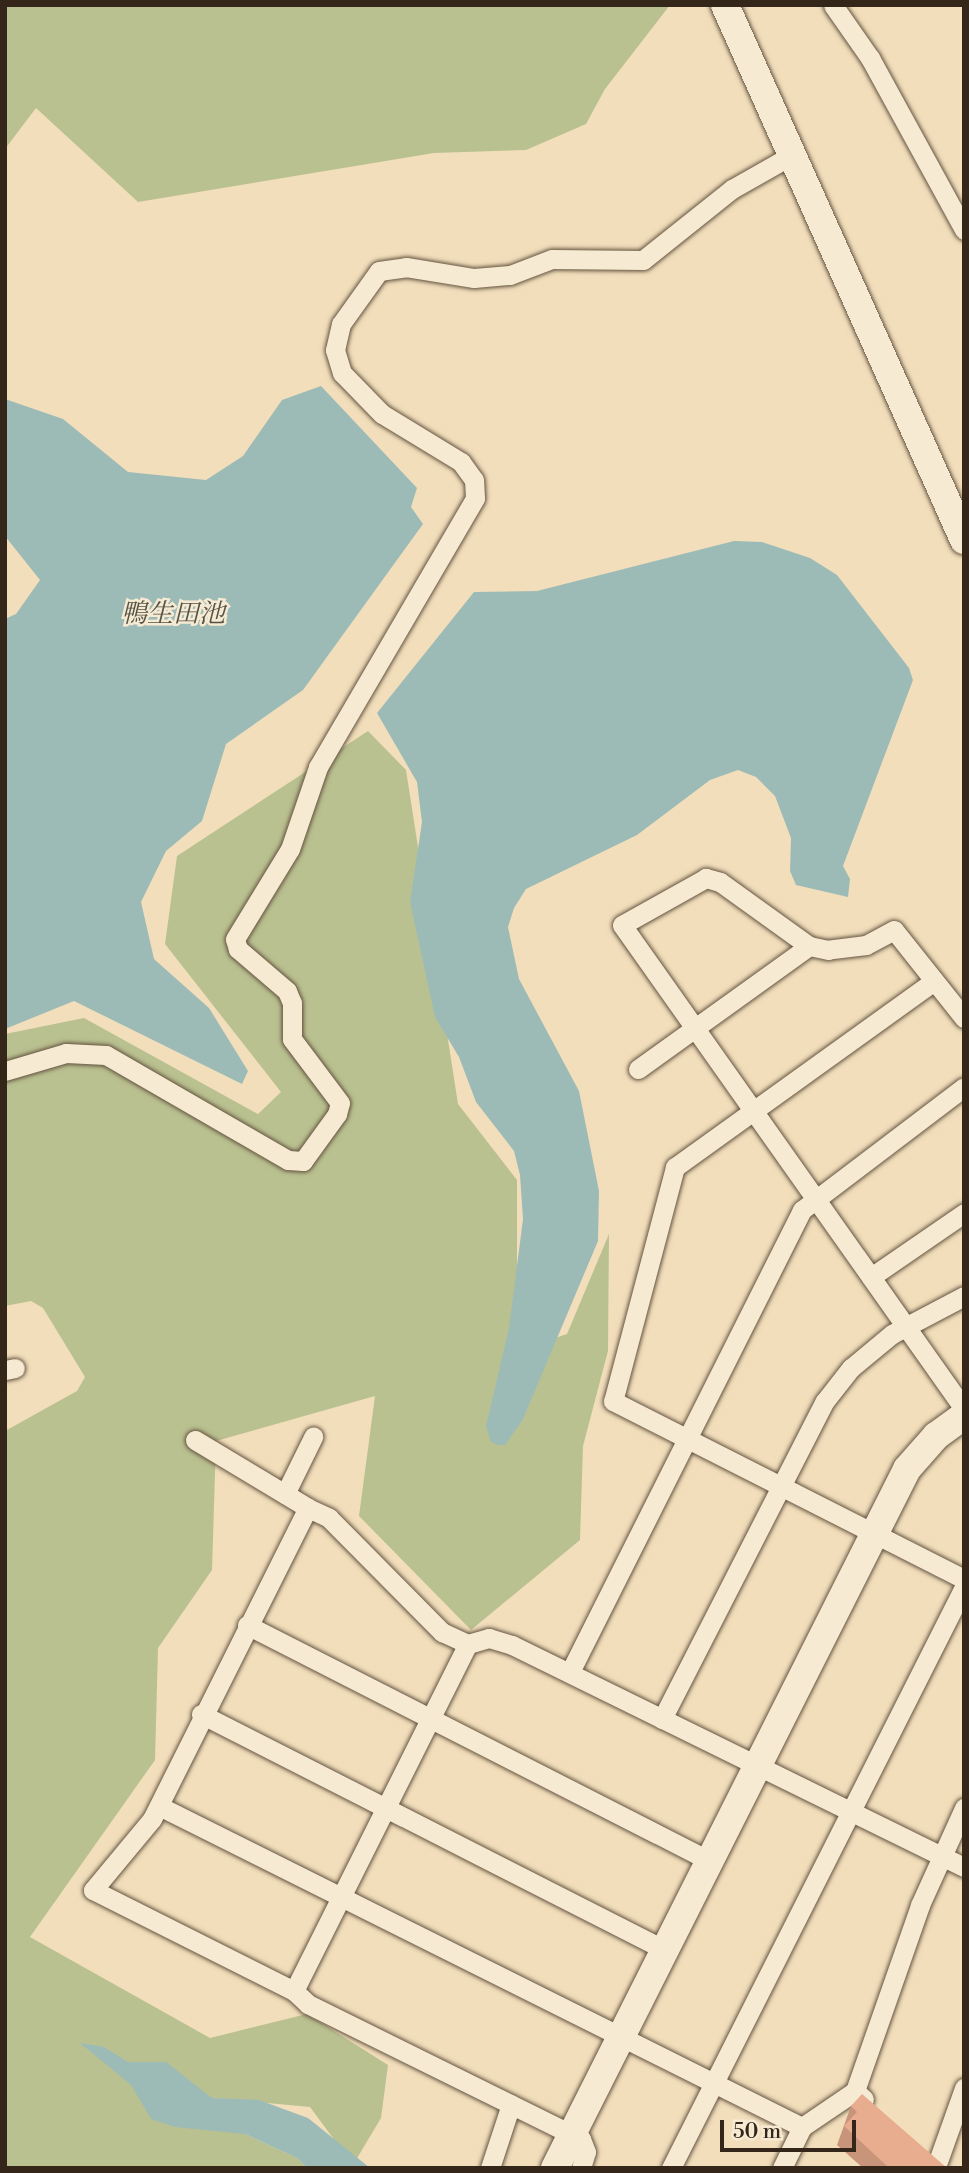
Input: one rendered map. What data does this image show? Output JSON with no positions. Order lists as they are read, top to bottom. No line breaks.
{"water":["鴨生田池"],"scale_bar":"50 m"}
